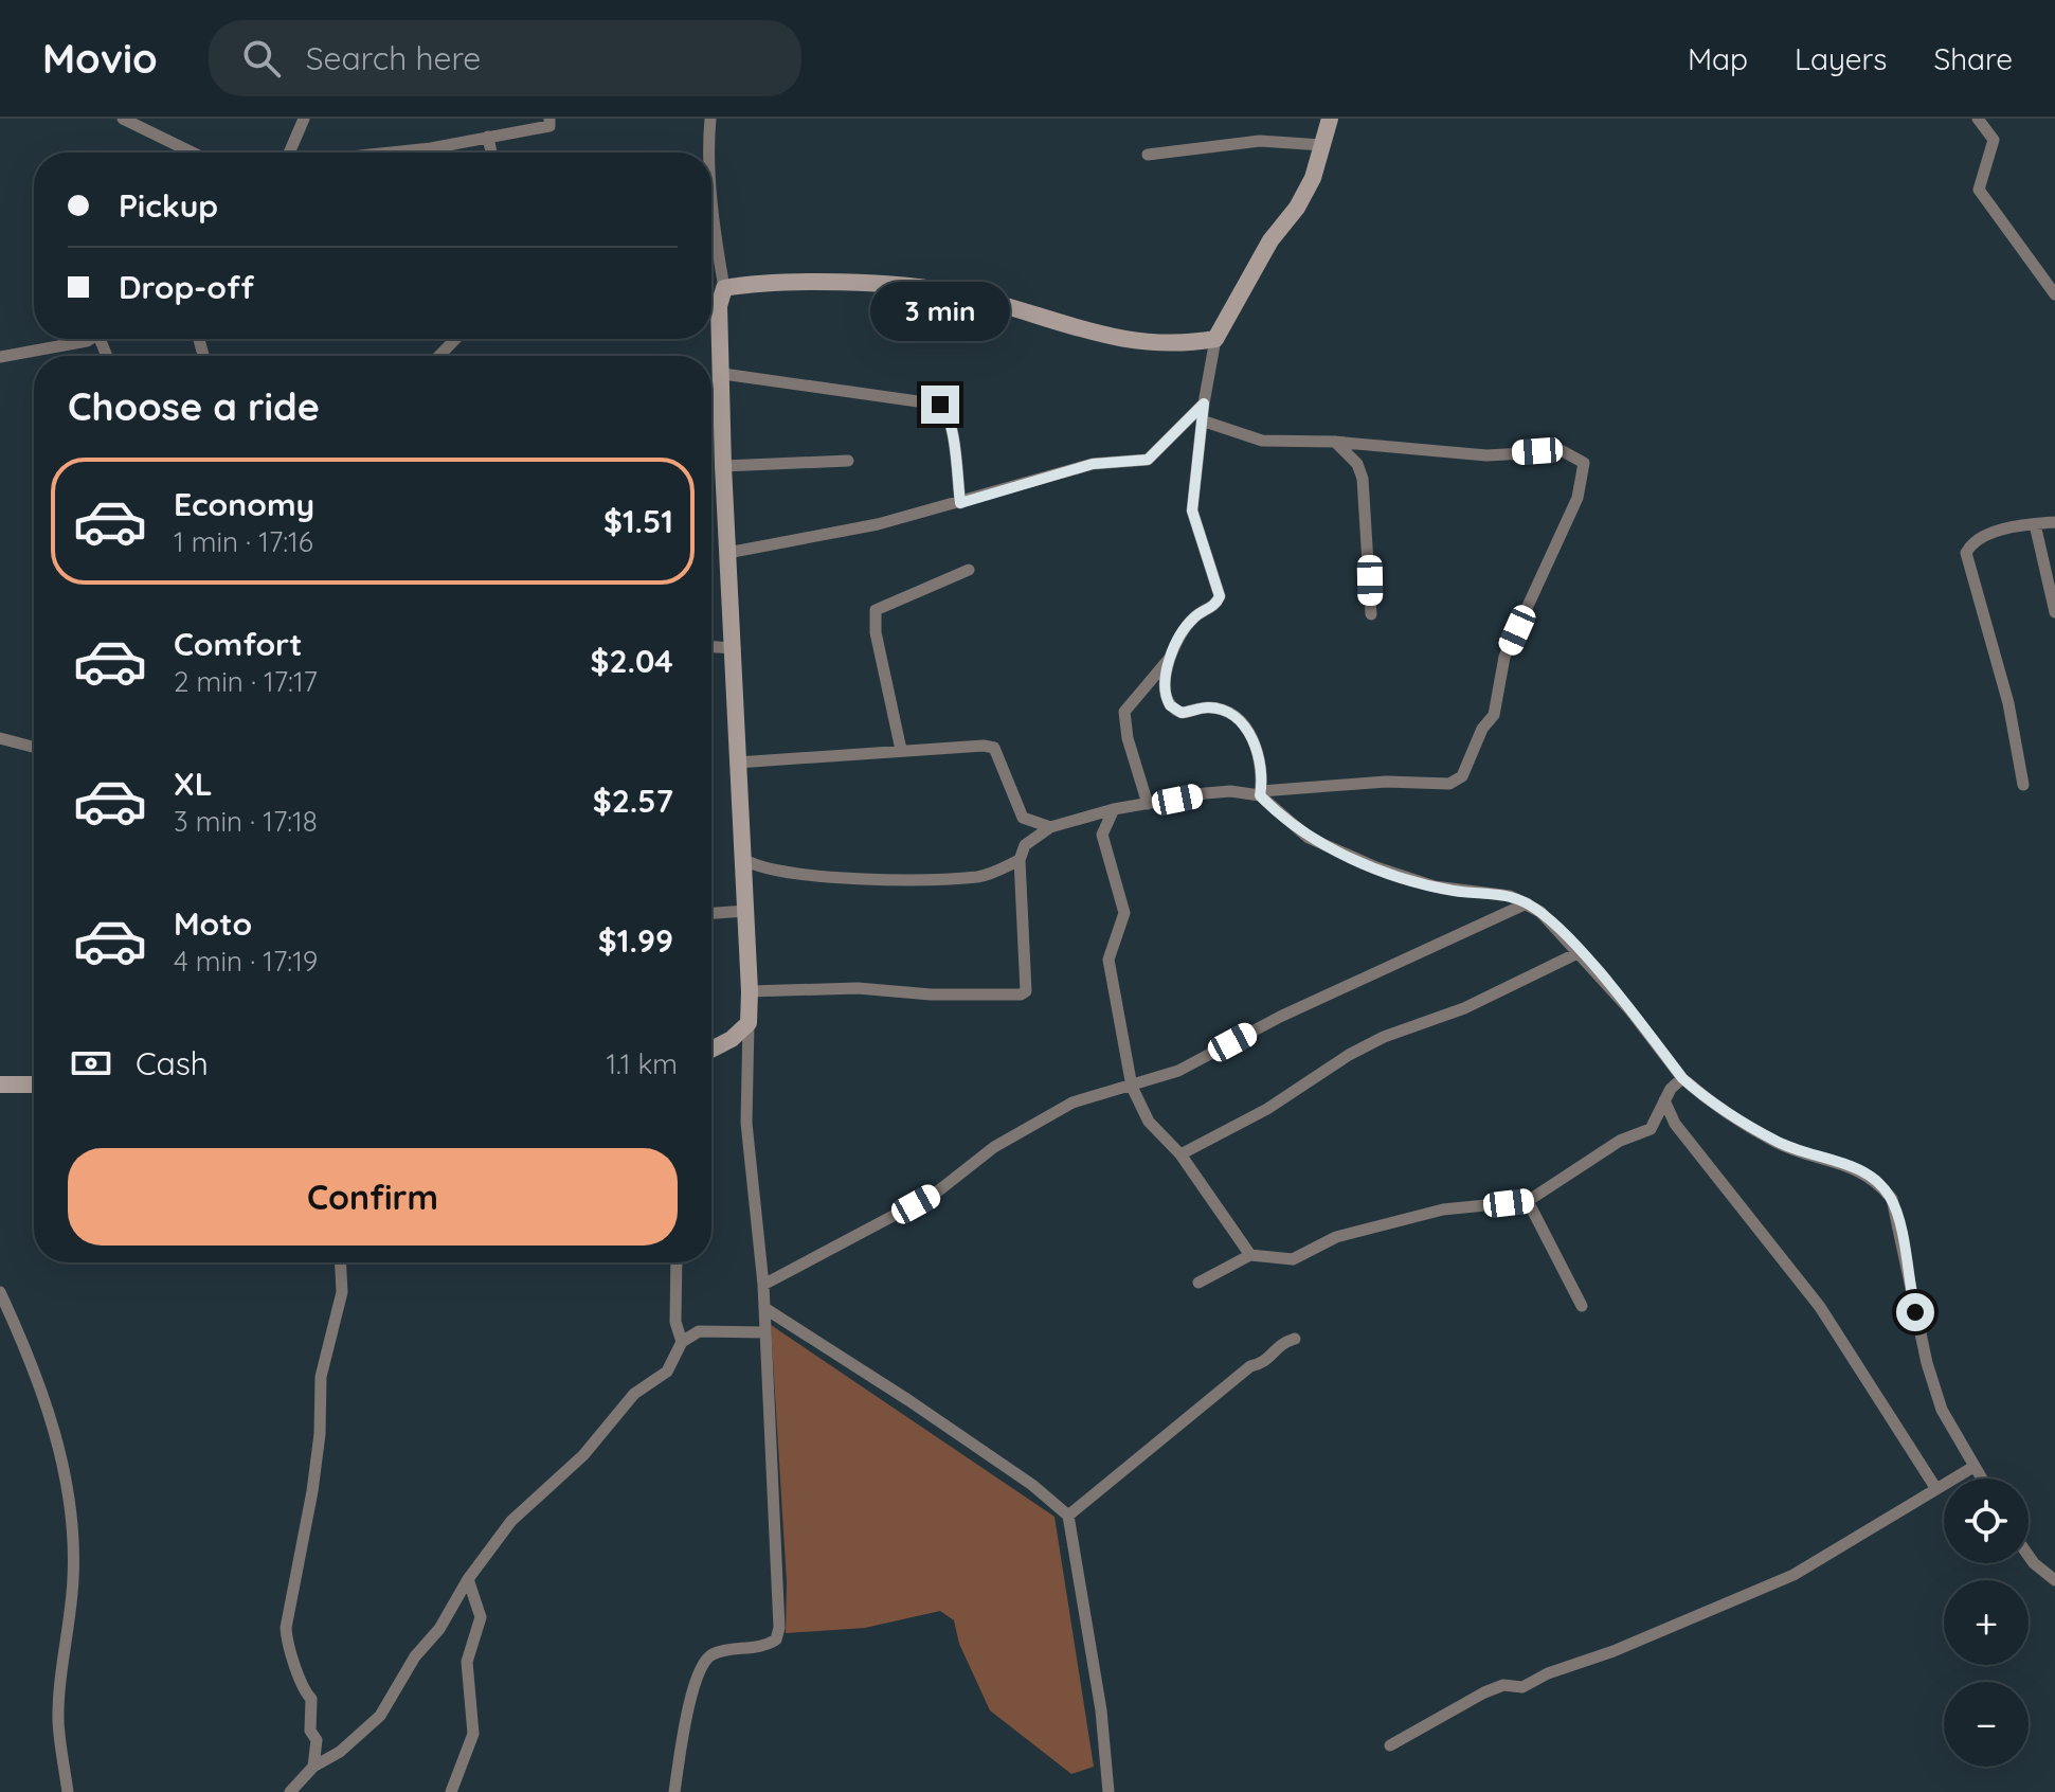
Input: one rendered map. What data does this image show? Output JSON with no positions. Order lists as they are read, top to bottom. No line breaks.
{"page":{"header":"Movio","search":"Search here","nav":["Map","Layers","Share"],"banner":["Pickup","Drop-off"],"bubble":"3 min","heading":"Choose a ride","list":[{"name":"Economy","note":"1 min · 17:16","value":"$1.51"},{"name":"Comfort","note":"2 min · 17:17","value":"$2.04"},{"name":"XL","note":"3 min · 17:18","value":"$2.57"},{"name":"Moto","note":"4 min · 17:19","value":"$1.99"}],"pay":["Cash","1.1 km"],"buttons":"Confirm","map_buttons":["+","−"]}}
